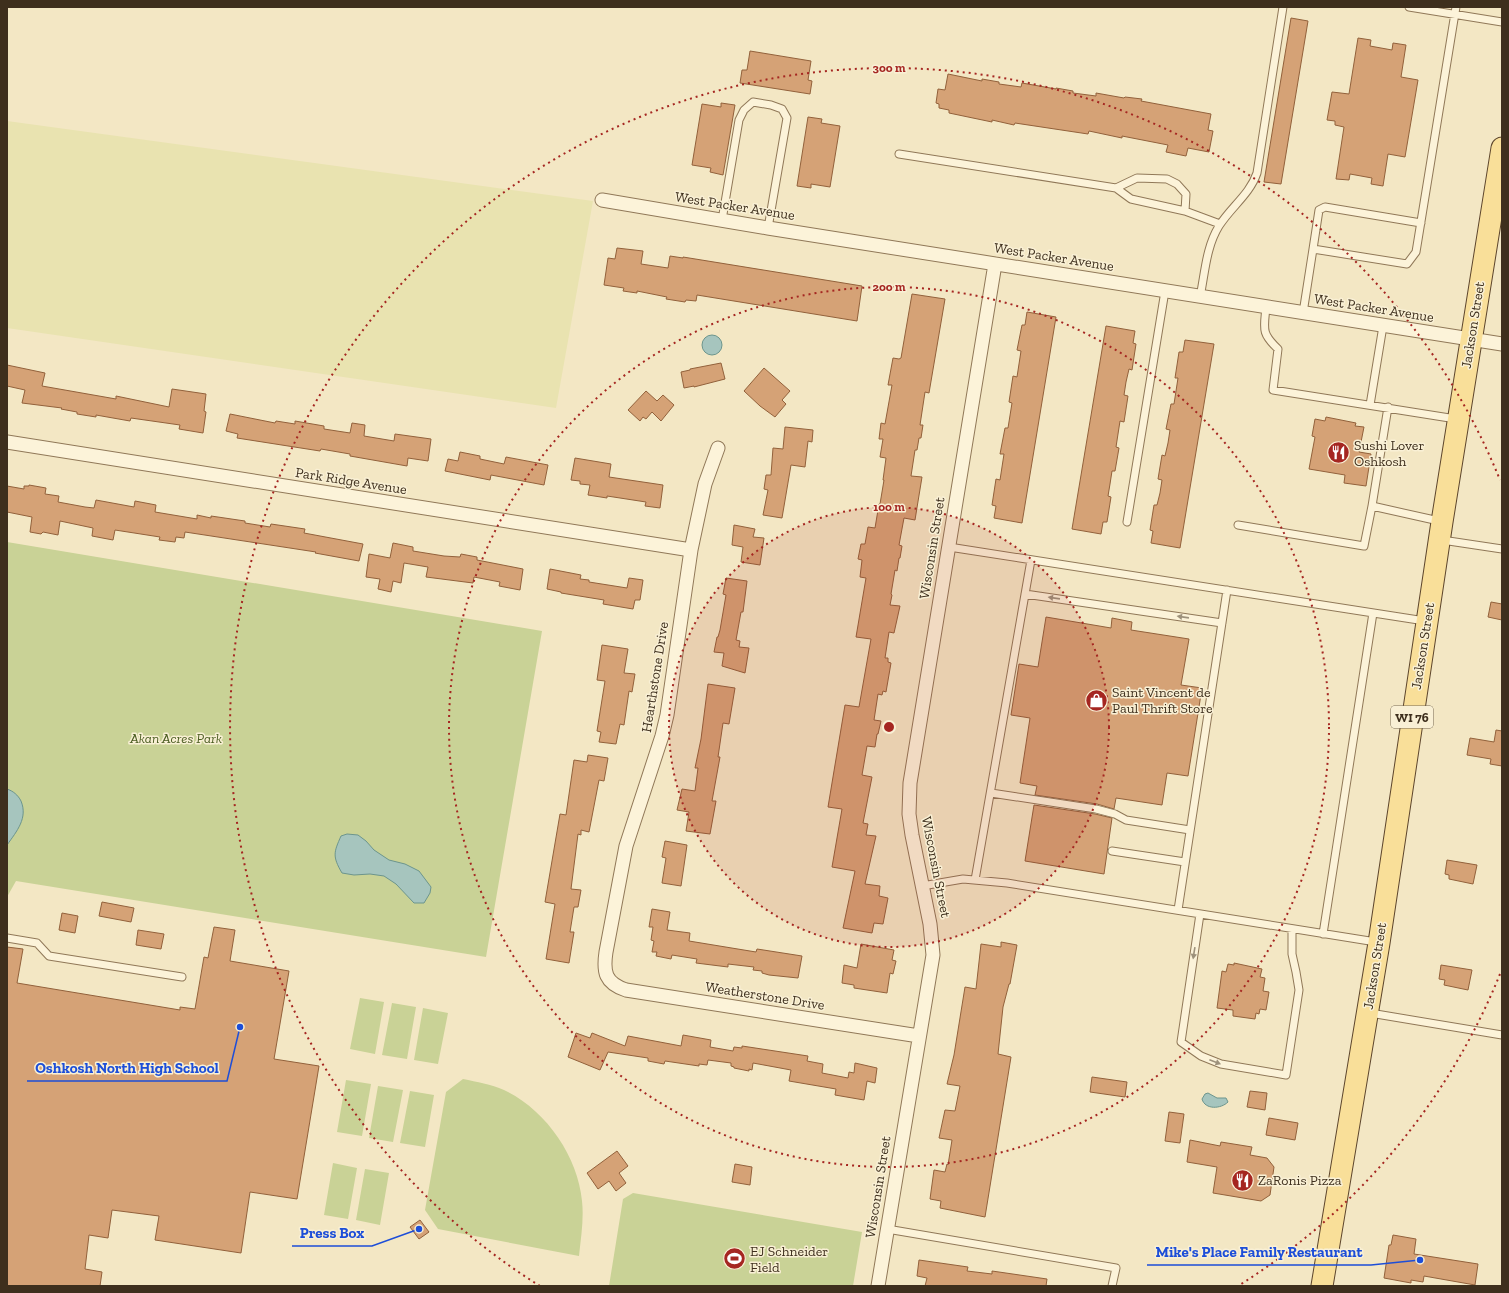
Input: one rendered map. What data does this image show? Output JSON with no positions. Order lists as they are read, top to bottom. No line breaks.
{"streets":{"main road":["Jackson Street","WI 76"],"street":["West Packer Avenue","Park Ridge Avenue","Wisconsin Street","Hearthstone Drive","Weatherstone Drive"]},"crossings":[["West Packer Avenue","Jackson Street"],["West Packer Avenue","Wisconsin Street"],["Park Ridge Avenue","Hearthstone Drive"],["Wisconsin Street","Weatherstone Drive"],["Hearthstone Drive","Weatherstone Drive"]],"parks":["Akan Acres Park"],"places":{"restaurant":["Sushi Lover Oshkosh","ZaRonis Pizza"],"shop":["Saint Vincent de Paul Thrift Store"],"other":["Oshkosh North High School","Press Box","Mike's Place Family Restaurant"],"sports":["EJ Schneider Field"]},"rings":["300 m","200 m","100 m"]}
